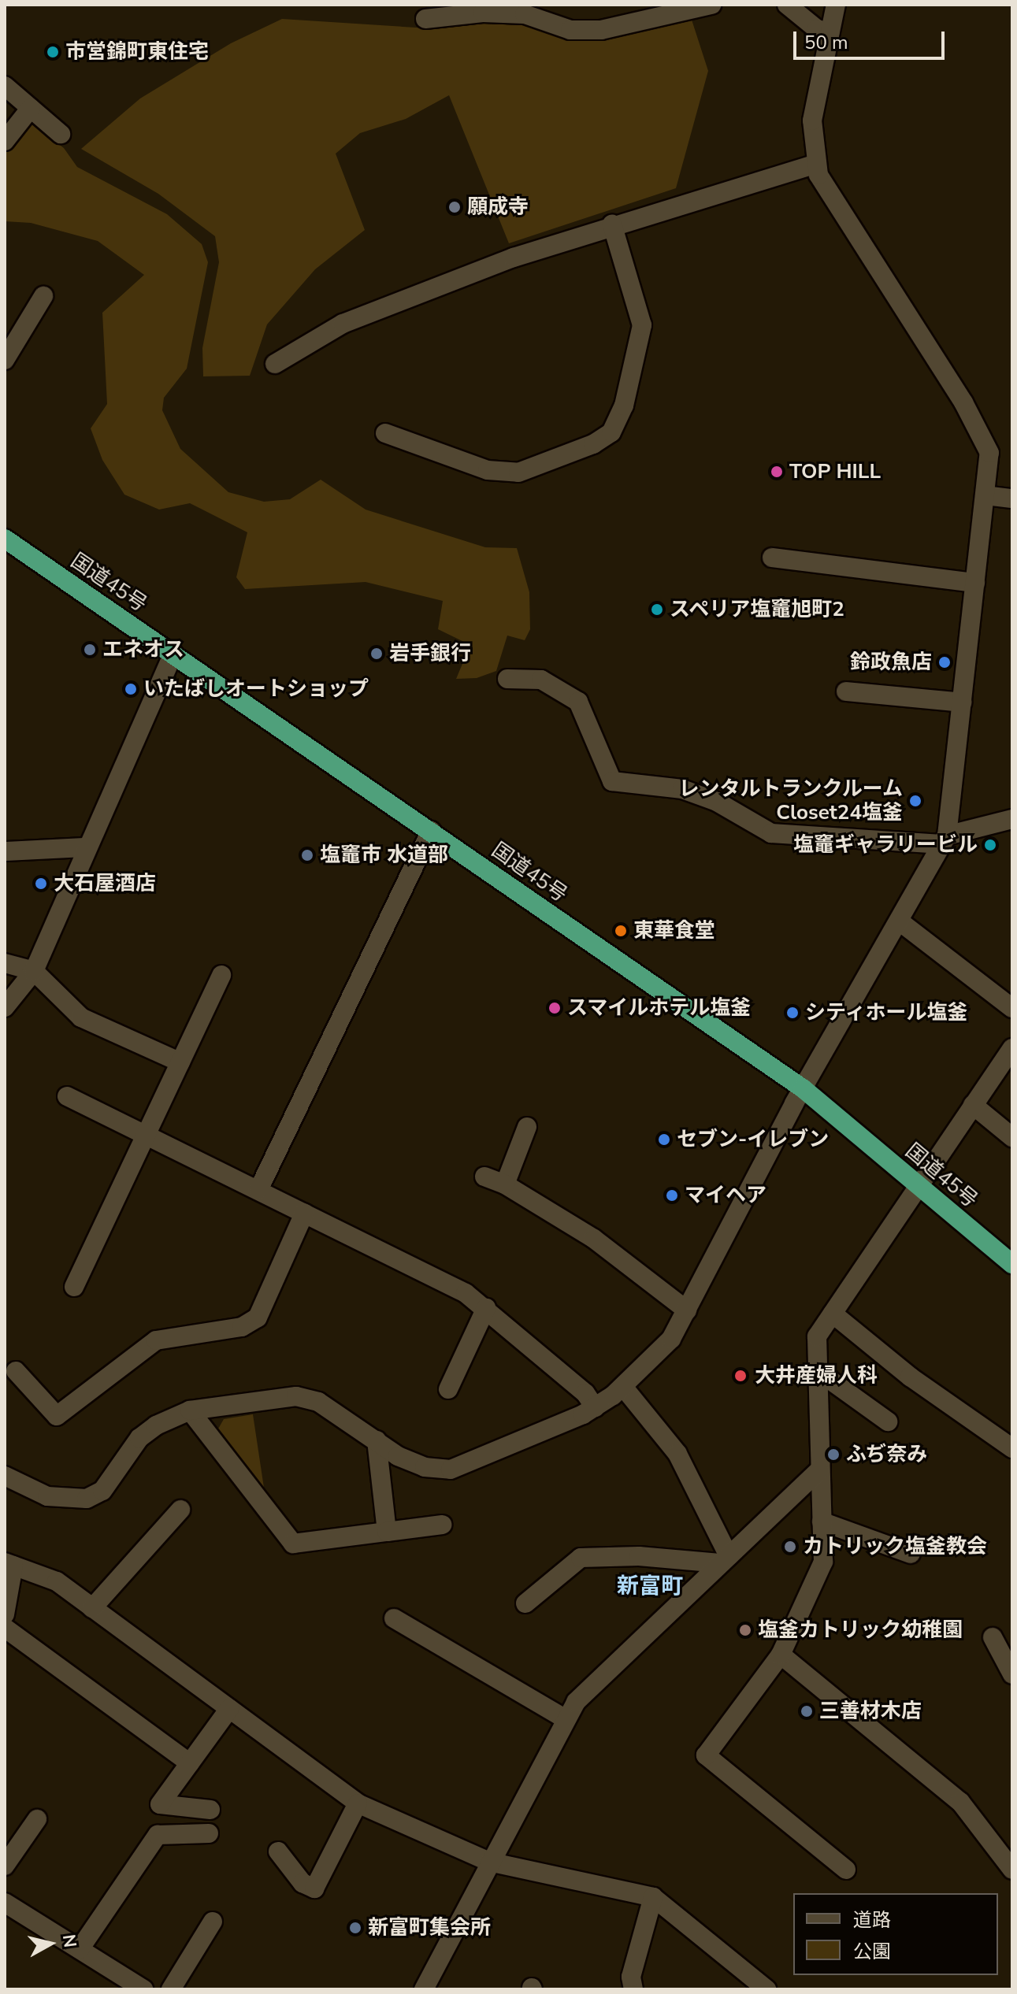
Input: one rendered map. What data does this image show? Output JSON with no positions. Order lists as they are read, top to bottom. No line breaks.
{"streets":{"highway":["国道45号"]},"districts":["新富町"],"places":["市営錦町東住宅","願成寺","TOP HILL","スペリア塩竈旭町2","エネオス","岩手銀行","鈴政魚店","いたばしオートショップ","レンタルトランクルーム Closet24塩釜","塩竈ギャラリービル","塩竈市 水道部","大石屋酒店","東華食堂","スマイルホテル塩釜","シティホール塩釜","セブン-イレブン","マイヘア","大井産婦人科","ふぢ奈み","カトリック塩釜教会","塩釜カトリック幼稚園","三善材木店","新富町集会所"],"legend":["道路","公園"],"scale_bar":"50 m","north":"right"}
